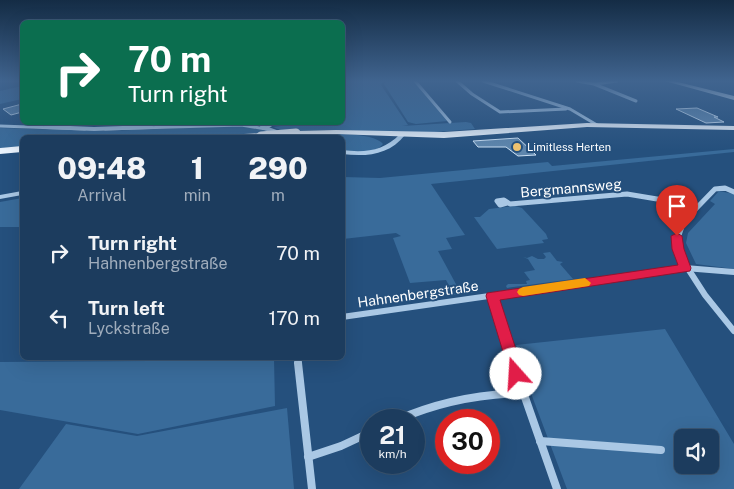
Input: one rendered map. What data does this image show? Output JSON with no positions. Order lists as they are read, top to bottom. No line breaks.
{"streets":{"street":["Bergmannsweg","Hahnenbergstraße"]},"places":["Limitless Herten"],"page":{"turn":["70 m","Turn right"],"eta":["09:48","Arrival","1","min","290","m"],"list":[{"name":"Turn right","note":"Hahnenbergstraße","value":"70 m"},{"name":"Turn left","note":"Lyckstraße","value":"170 m"}],"speed":"21 km/h","limit":"30"}}
